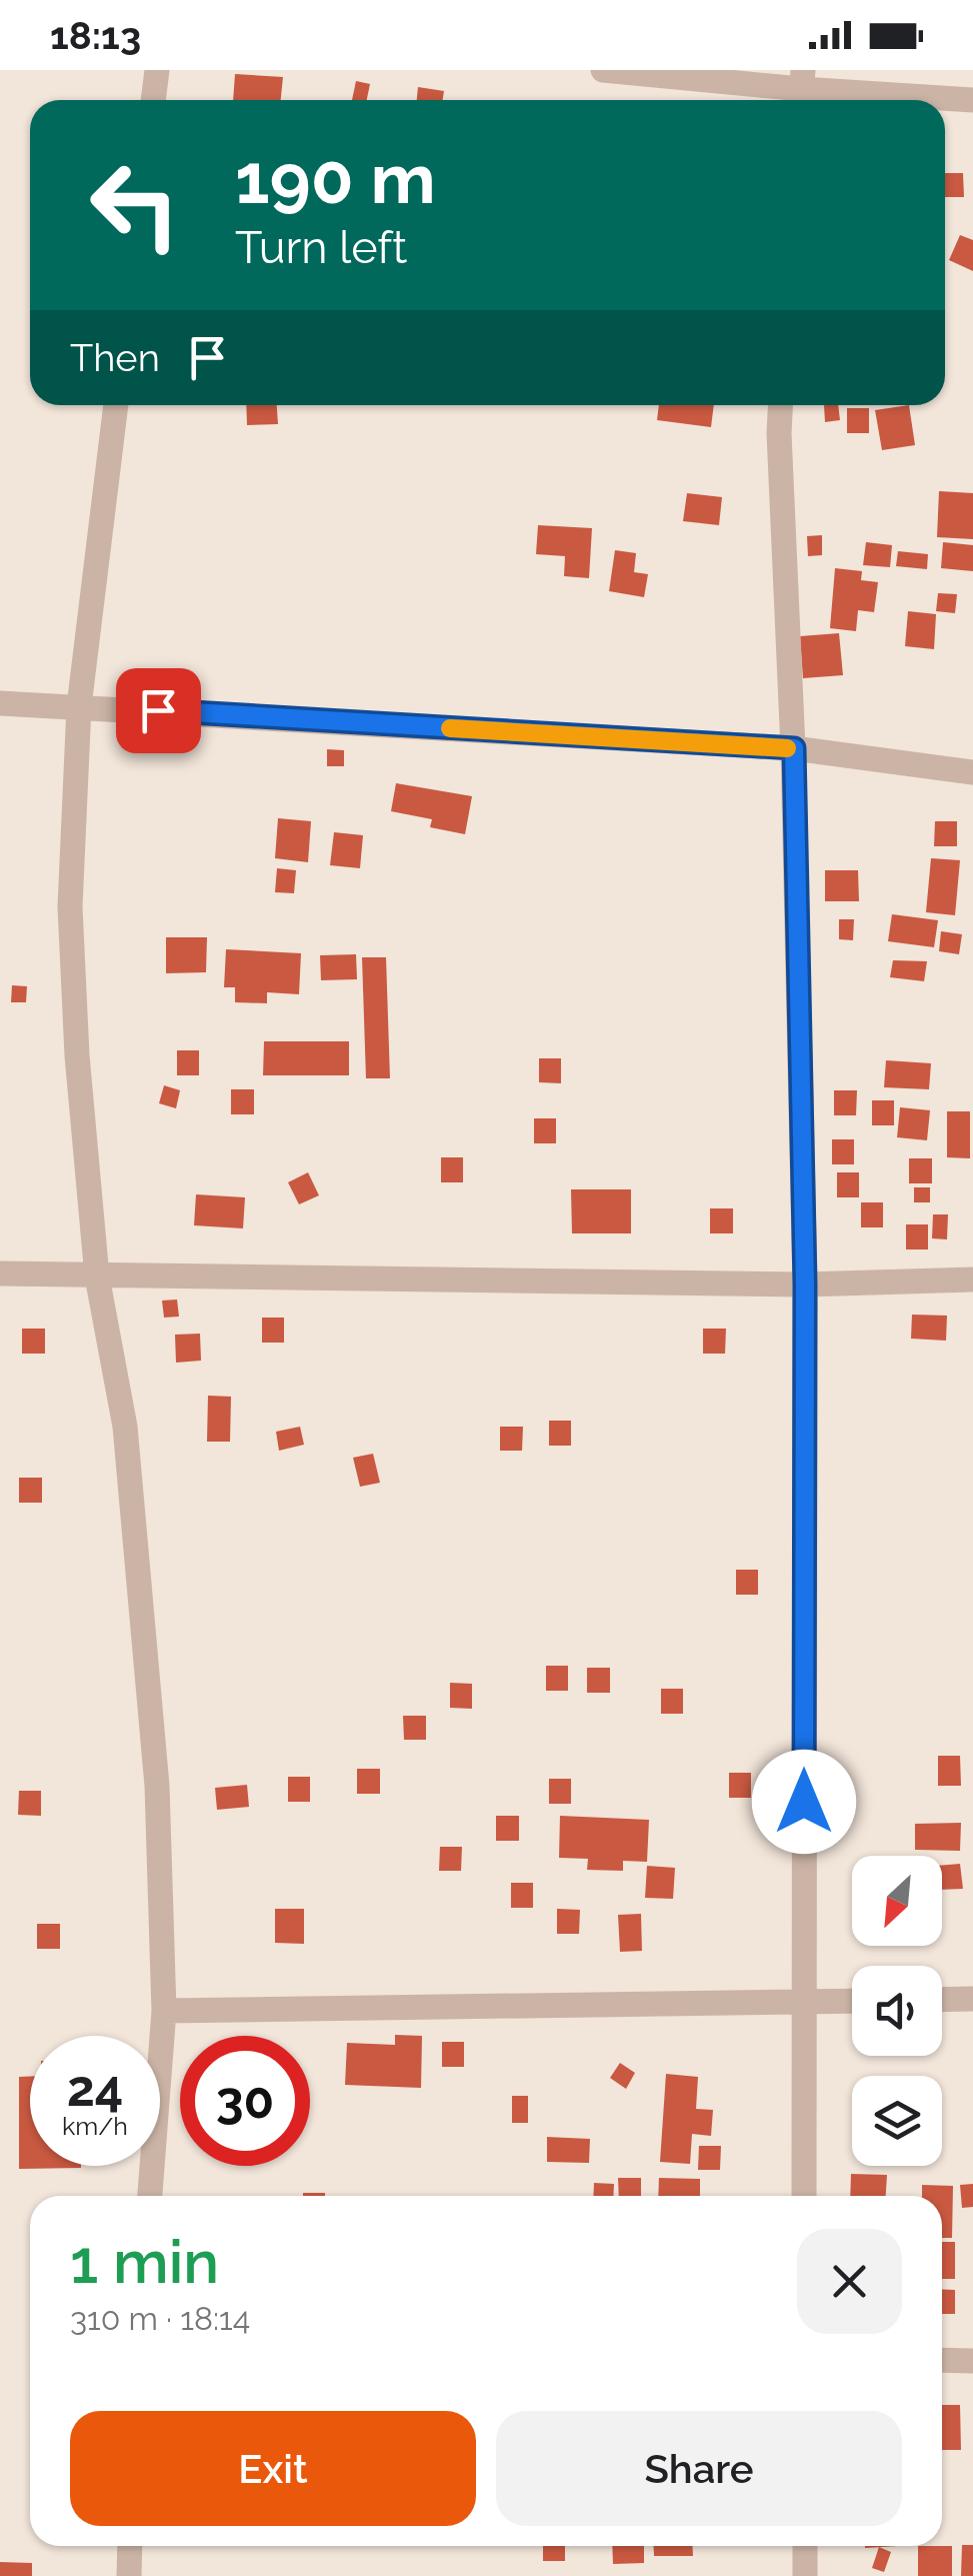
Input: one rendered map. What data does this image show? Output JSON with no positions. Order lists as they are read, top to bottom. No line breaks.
{"north":"bottom left","page":{"status":"18:13","turn":["190 m","Turn left"],"then":"Then","speed":"24 km/h","limit":"30","heading":["1 min","310 m · 18:14"],"buttons":["Exit","Share"]}}
